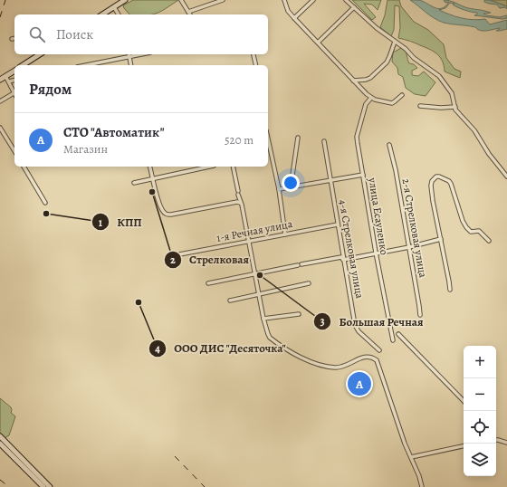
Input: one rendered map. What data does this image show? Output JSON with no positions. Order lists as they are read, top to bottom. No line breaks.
{"streets":{"street":["улица Есауленко","2-я Стрелковая улица","1-я Речная улица","4-я Стрелковая улица"]},"crossings":[["1-я Речная улица","4-я Стрелковая улица"]],"places":["Стрелковая","КПП","Большая Речная","ООО ДИС \"Десяточка\""],"page":{"search":"Поиск","heading":"Рядом","list":[{"mark":"A","name":"СТО \"Автоматик\"","note":"Магазин","value":"520 m"}],"map_buttons":["+","−"],"pins":"A"}}
